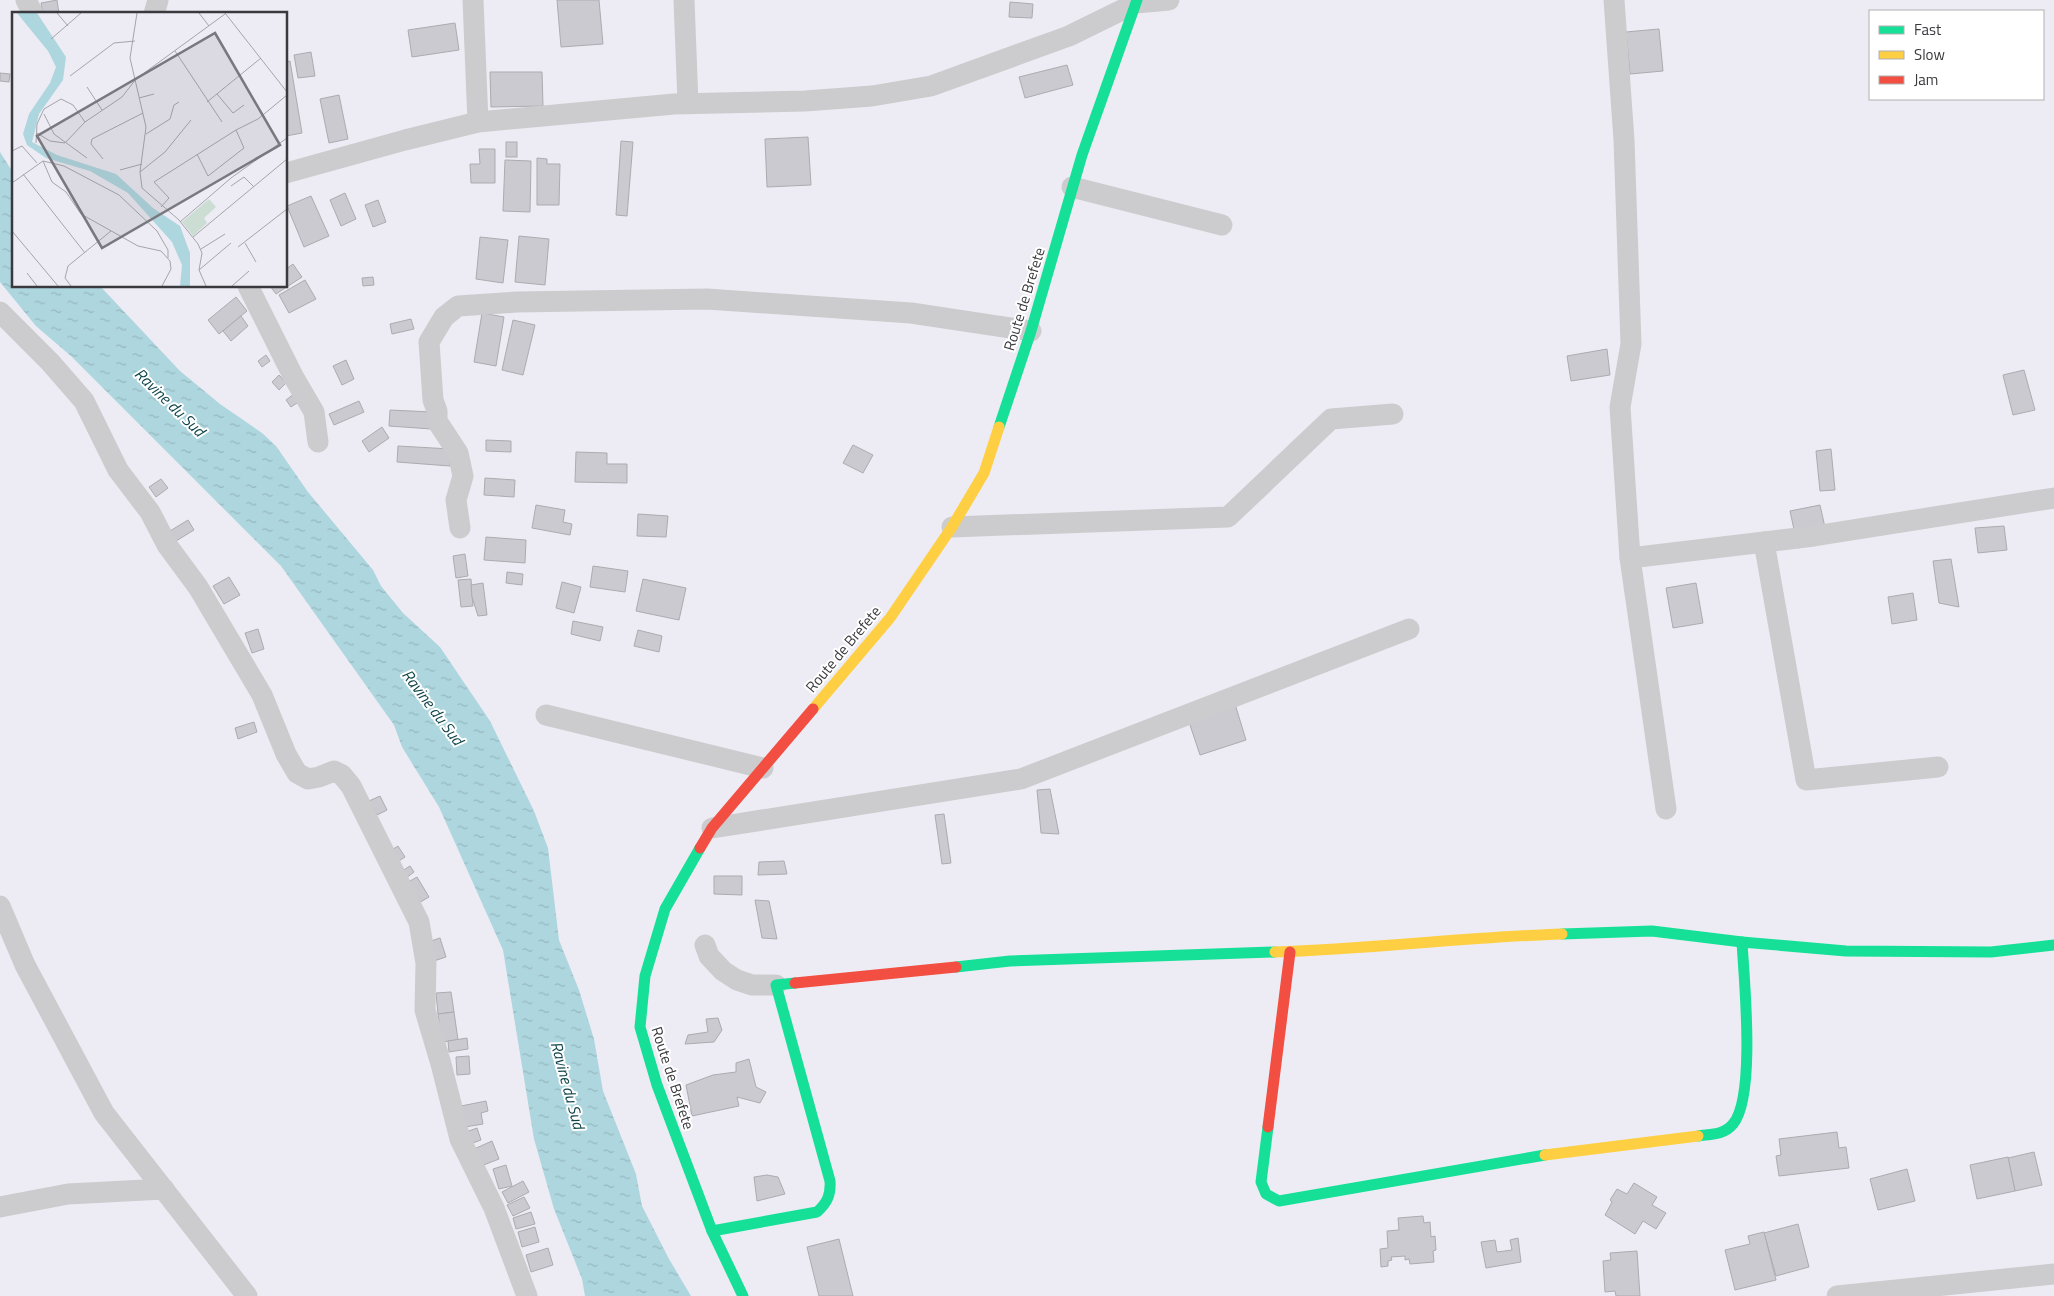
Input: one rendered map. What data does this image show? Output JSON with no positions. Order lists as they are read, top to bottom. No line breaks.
{"streets":{"street":["Route de Brefete"]},"water":["Ravine du Sud"],"legend":["Fast","Slow","Jam"]}
